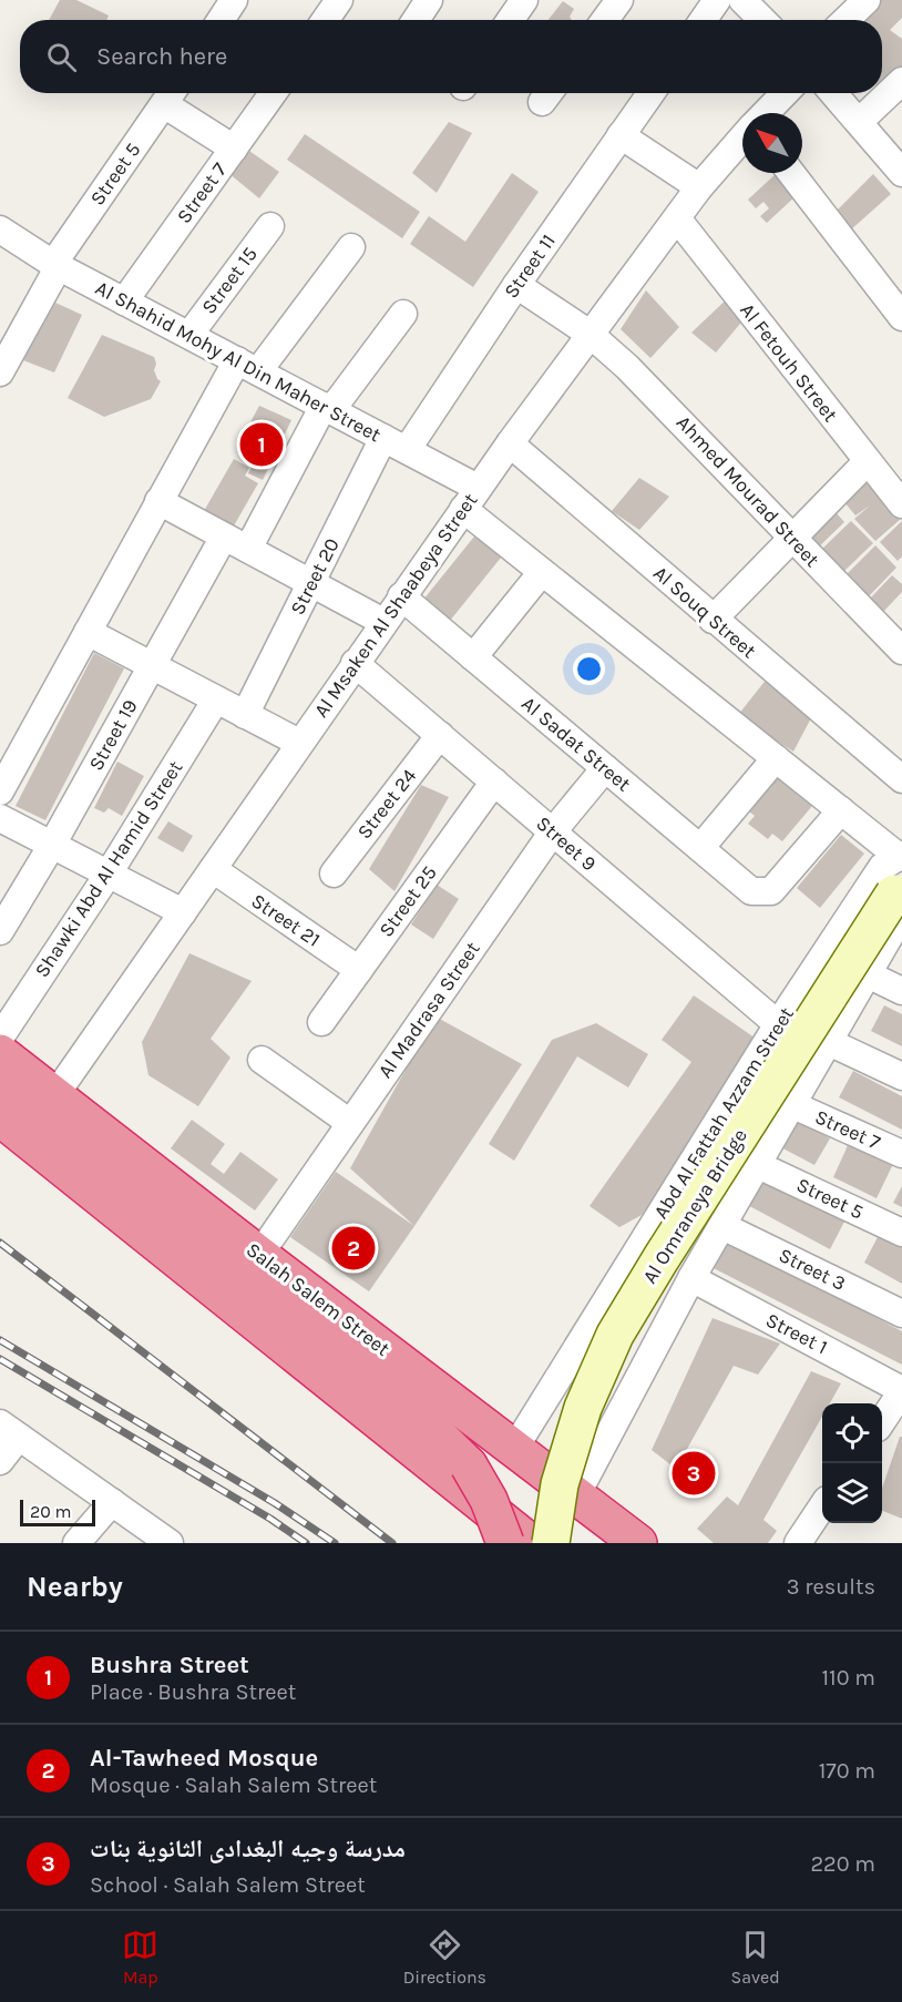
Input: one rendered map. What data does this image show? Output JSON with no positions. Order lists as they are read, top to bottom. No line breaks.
{"streets":{"highway":["Salah Salem Street"],"street":["Street 5","Street 7","Street 11","Street 15","Al Shahid Mohy Al Din Maher Street","Al Fetouh Street","Ahmed Mourad Street","Street 20","Al Msaken Al Shaabeya Street","Al Souq Street","Street 19","Al Sadat Street","Street 24","Street 9","Shawki Abd Al Hamid Street","Street 25","Street 21","Al Madrasa Street","Abd Al Fattah Azzam Street","Al Omraneya Bridge","Street 3","Street 1"]},"crossings":[["Street 5","Al Shahid Mohy Al Din Maher Street"],["Street 7","Al Shahid Mohy Al Din Maher Street"],["Street 11","Al Shahid Mohy Al Din Maher Street"],["Street 11","Ahmed Mourad Street"],["Street 11","Street 20"],["Street 15","Al Shahid Mohy Al Din Maher Street"],["Al Shahid Mohy Al Din Maher Street","Street 20"],["Al Shahid Mohy Al Din Maher Street","Al Msaken Al Shaabeya Street"],["Al Shahid Mohy Al Din Maher Street","Al Sadat Street"],["Al Shahid Mohy Al Din Maher Street","Abd Al Fattah Azzam Street"],["Al Fetouh Street","Al Msaken Al Shaabeya Street"],["Ahmed Mourad Street","Al Msaken Al Shaabeya Street"],["Al Msaken Al Shaabeya Street","Al Souq Street"],["Al Msaken Al Shaabeya Street","Al Sadat Street"],["Al Msaken Al Shaabeya Street","Street 9"],["Al Msaken Al Shaabeya Street","Street 21"],["Al Msaken Al Shaabeya Street","Salah Salem Street"],["Al Sadat Street","Al Madrasa Street"],["Street 24","Street 9"],["Street 9","Street 25"],["Street 9","Al Madrasa Street"],["Street 9","Abd Al Fattah Azzam Street"],["Street 25","Street 21"],["Al Madrasa Street","Salah Salem Street"],["Abd Al Fattah Azzam Street","Salah Salem Street"]],"scale_bar":"20 m","north":"top left","page":{"search":"Search here","pins":["1","2","3"],"scale":"20 m","heading":["Nearby","3 results"],"list":[{"mark":"1","name":"Bushra Street","note":"Place · Bushra Street","value":"110 m"},{"mark":"2","name":"Al-Tawheed Mosque","note":"Mosque · Salah Salem Street","value":"170 m"},{"mark":"3","name":"مدرسة وجيه البغدادى الثانوية بنات","note":"School · Salah Salem Street","value":"220 m"}],"nav":["Map","Directions","Saved"]}}
